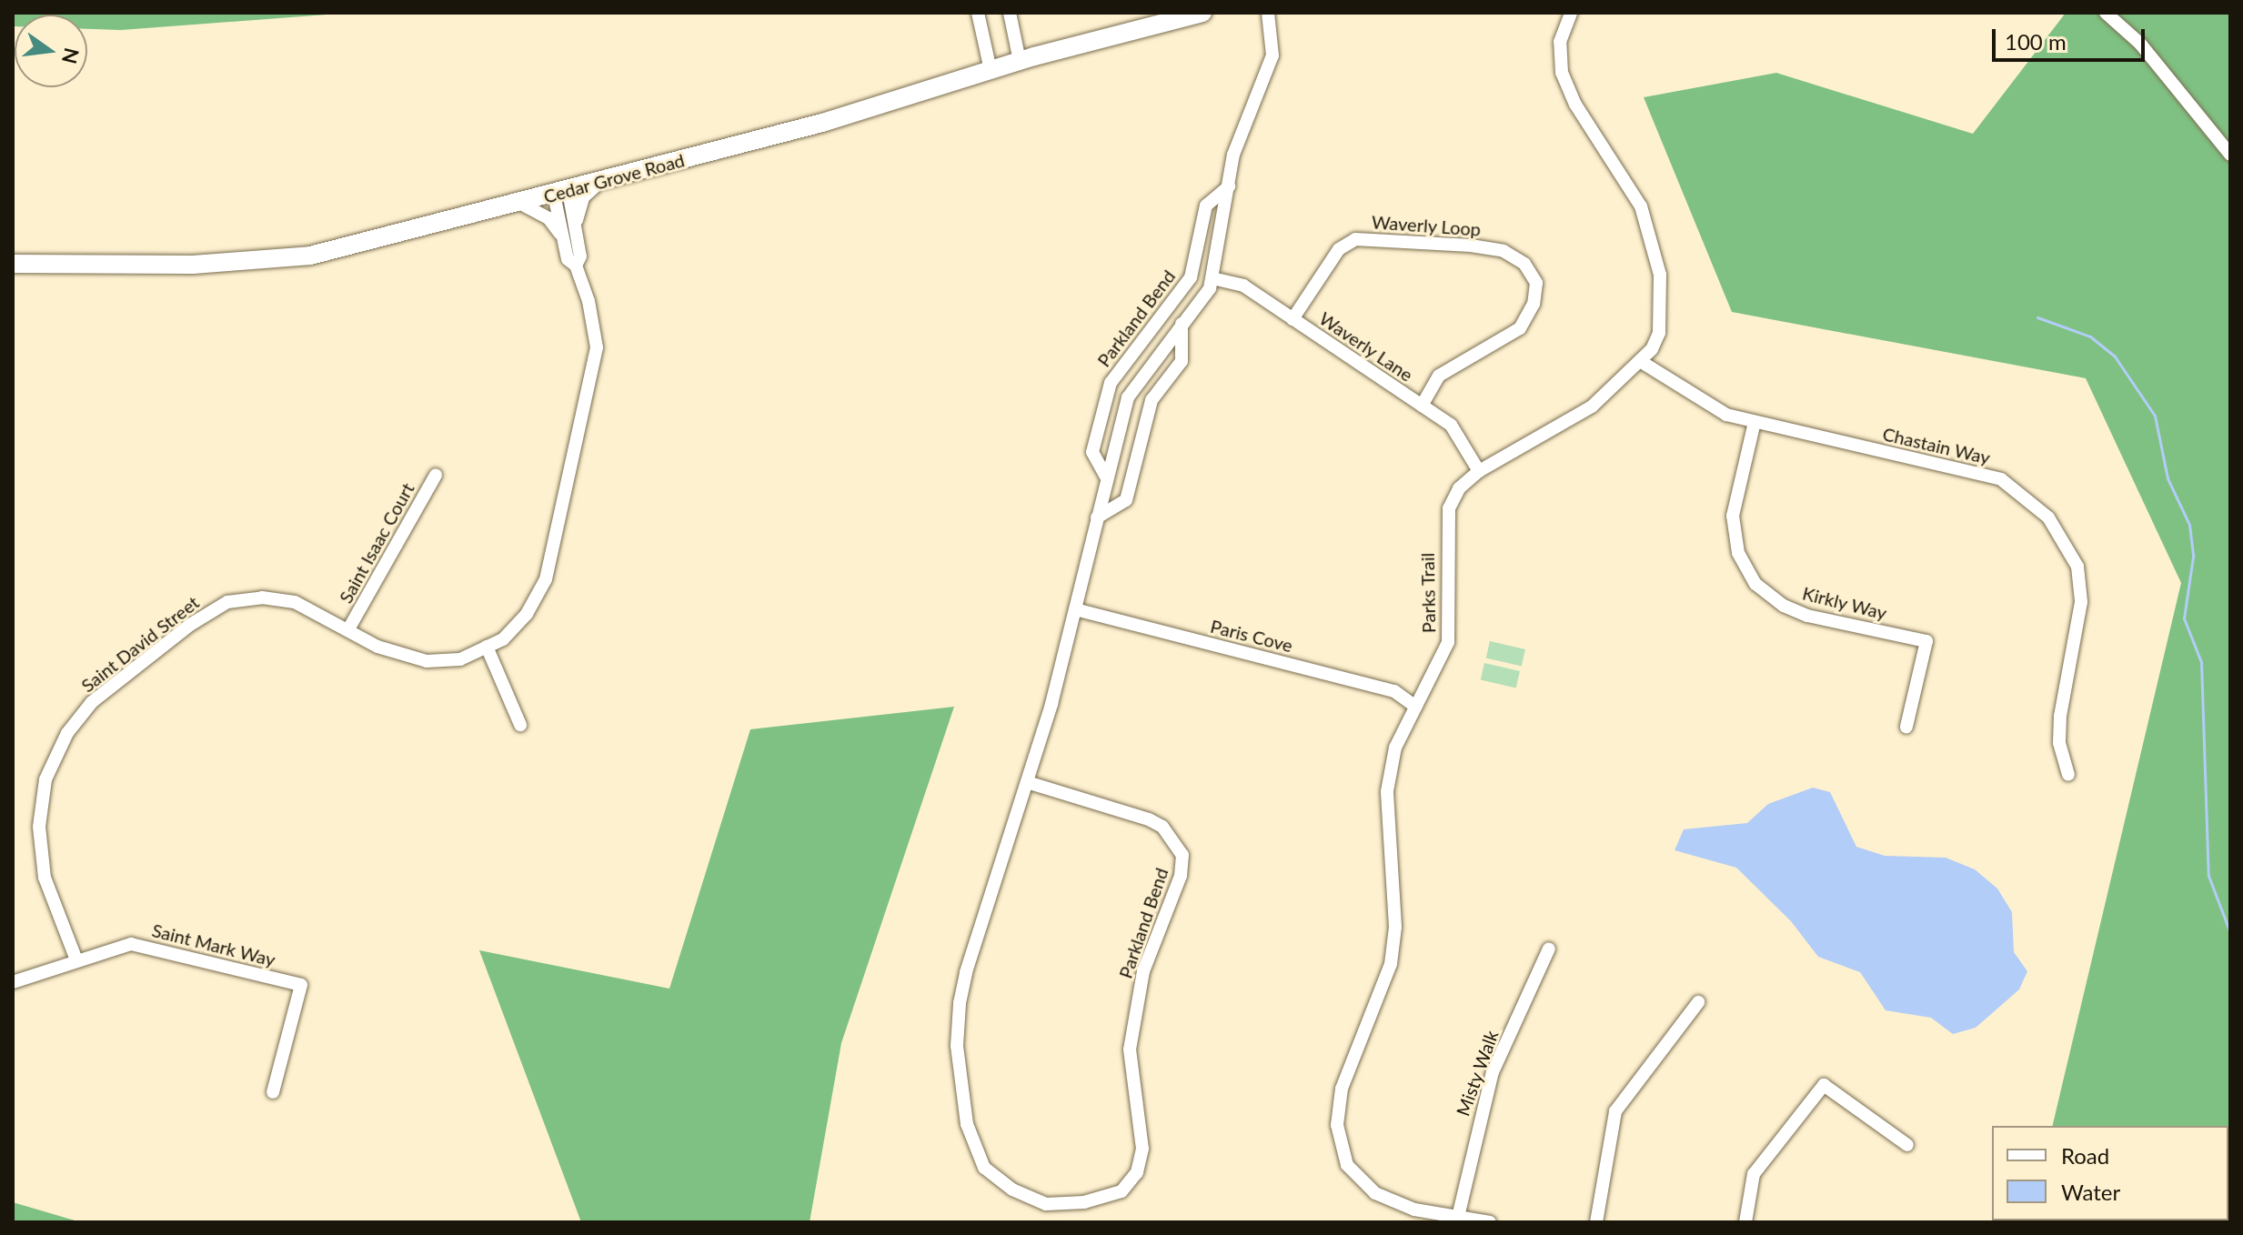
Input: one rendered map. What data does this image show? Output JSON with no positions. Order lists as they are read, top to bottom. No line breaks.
{"streets":{"main road":["Cedar Grove Road"],"street":["Waverly Loop","Parkland Bend","Waverly Lane","Chastain Way","Saint Isaac Court","Parks Trail","Kirkly Way","Paris Cove","Saint David Street","Saint Mark Way","Misty Walk"]},"crossings":[["Cedar Grove Road","Saint David Street"],["Waverly Loop","Waverly Lane"],["Parkland Bend","Waverly Lane"],["Parkland Bend","Paris Cove"],["Waverly Lane","Parks Trail"],["Chastain Way","Parks Trail"],["Chastain Way","Kirkly Way"],["Saint Isaac Court","Saint David Street"],["Parks Trail","Paris Cove"],["Parks Trail","Misty Walk"],["Saint David Street","Saint Mark Way"]],"legend":["Road","Water"],"scale_bar":"100 m","north":"right"}
